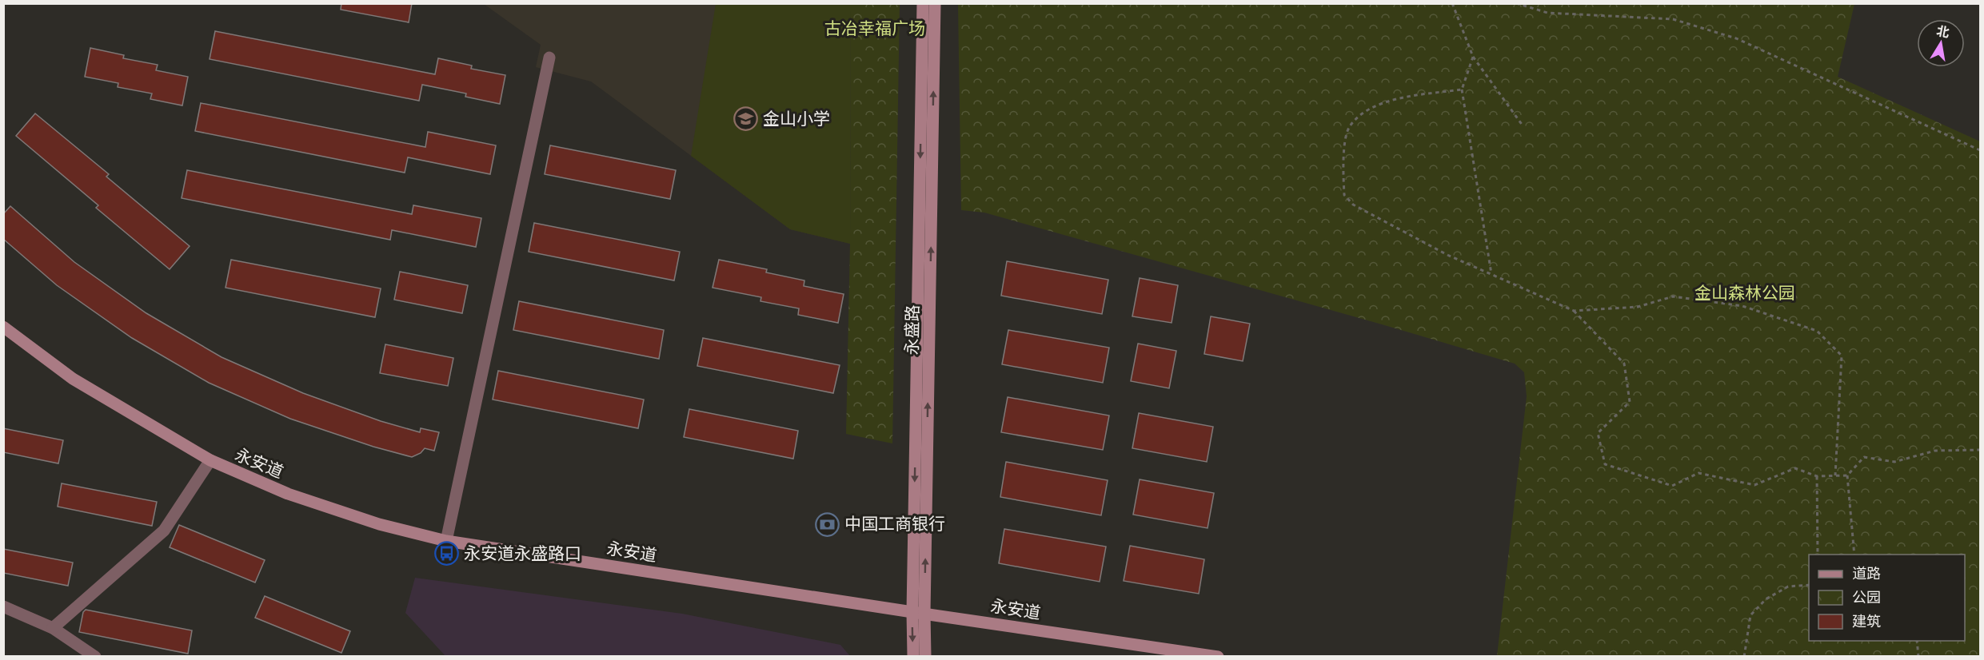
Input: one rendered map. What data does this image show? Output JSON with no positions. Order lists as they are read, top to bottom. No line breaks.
{"streets":{"main road":["永盛路","永安道"]},"crossings":[["永盛路","永安道"]],"parks":["古冶幸福广场","金山森林公园"],"places":{"school or university":["金山小学"],"bank":["中国工商银行"],"bus stop":["永安道永盛路口"]},"legend":["道路","公园","建筑"],"north":"top"}
